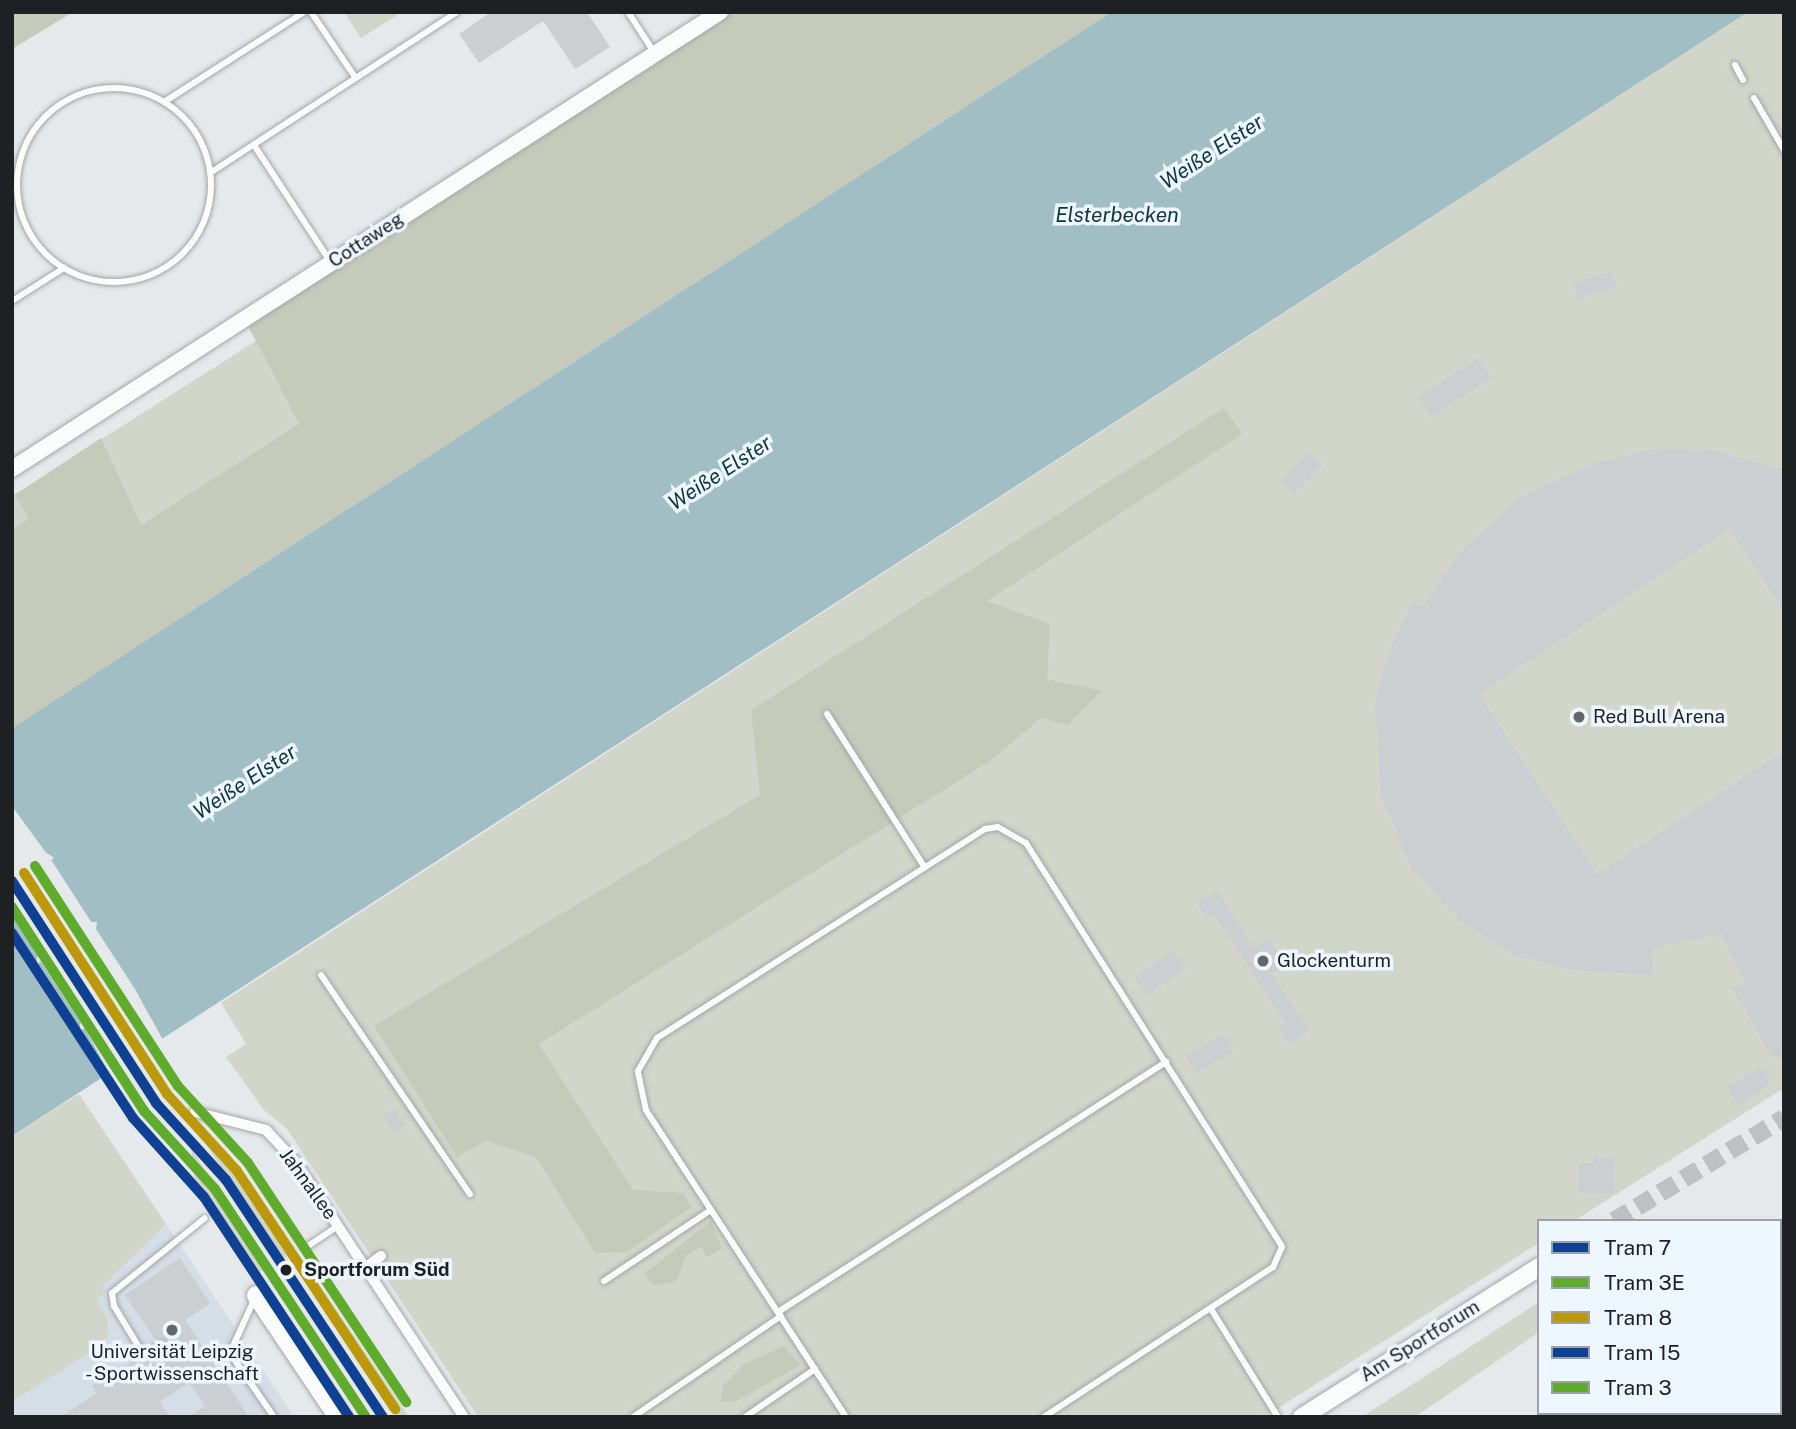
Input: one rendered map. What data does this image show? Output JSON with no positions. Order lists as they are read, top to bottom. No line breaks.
{"streets":{"main road":["Am Sportforum"],"street":["Cottaweg","Jahnallee"]},"water":["Weiße Elster","Elsterbecken"],"places":["Red Bull Arena","Glockenturm","Sportforum Süd","Universität Leipzig - Sportwissenschaft"],"lines":["tram line 3","tram line 8","tram line 7","tram line 3E","tram line 15"],"legend":["Tram 7","Tram 3E","Tram 8","Tram 15","Tram 3"]}
